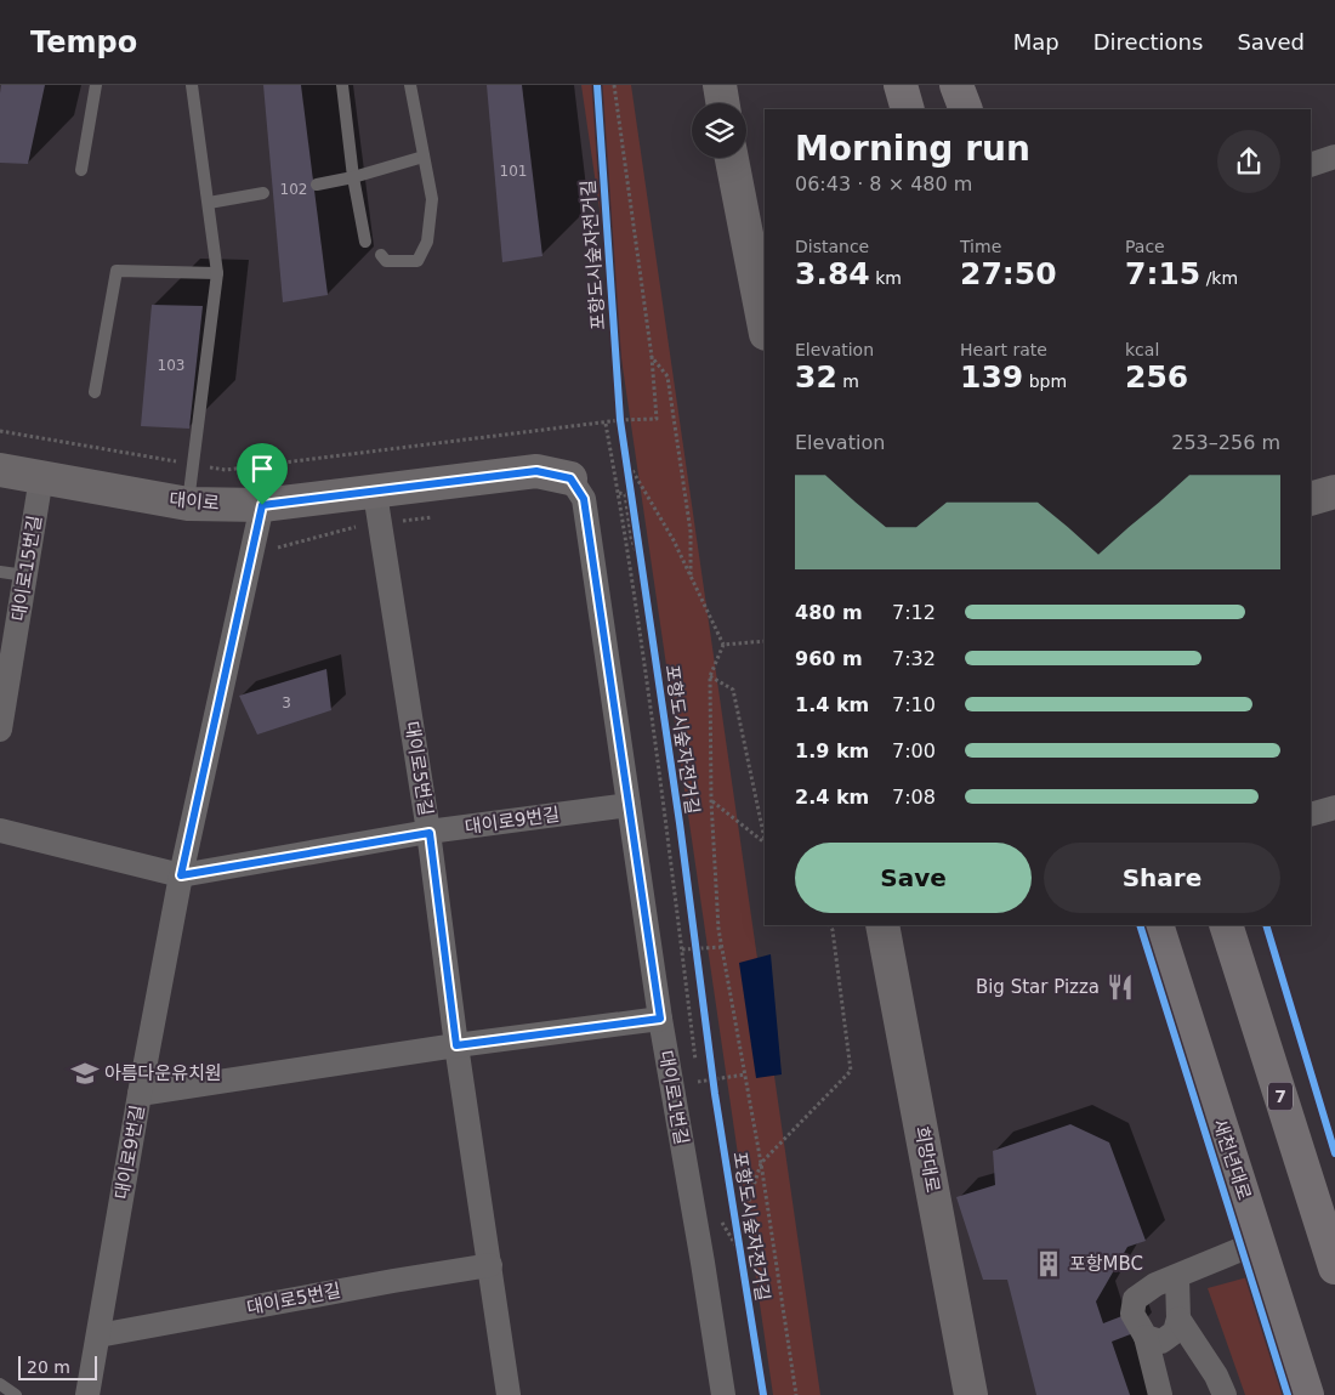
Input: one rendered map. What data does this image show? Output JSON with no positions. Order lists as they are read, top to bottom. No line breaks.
{"streets":{"main road":["7","새천년대로"],"street":["대이로","대이로15번길","대이로5번길","대이로9번길","대이로1번길","희망대로"],"cycle path":["포항도시숲자전거길"]},"crossings":[["대이로","대이로15번길"],["대이로","대이로5번길"],["대이로","대이로9번길"],["대이로","대이로1번길"],["대이로5번길","대이로9번길"],["대이로9번길","대이로1번길"]],"places":{"restaurant":["Big Star Pizza"],"school or university":["아름다운유치원"],"building":["포항MBC"]},"house_numbers":["101","102","103","3"],"scale_bar":"20 m","page":{"header":"Tempo","nav":["Map","Directions","Saved"],"heading":["Morning run","06:43 · 8 × 480 m"],"stats":[["Distance","3.84 km"],["Time","27:50"],["Pace","7:15 /km"],["Elevation","32 m"],["Heart rate","139 bpm"],["kcal","256"]],"chart":["Elevation","253–256 m"],"list":[{"name":"480 m","note":"7:12"},{"name":"960 m","note":"7:32"},{"name":"1.4 km","note":"7:10"},{"name":"1.9 km","note":"7:00"},{"name":"2.4 km","note":"7:08"}],"buttons":["Save","Share"],"scale":"20 m"}}
